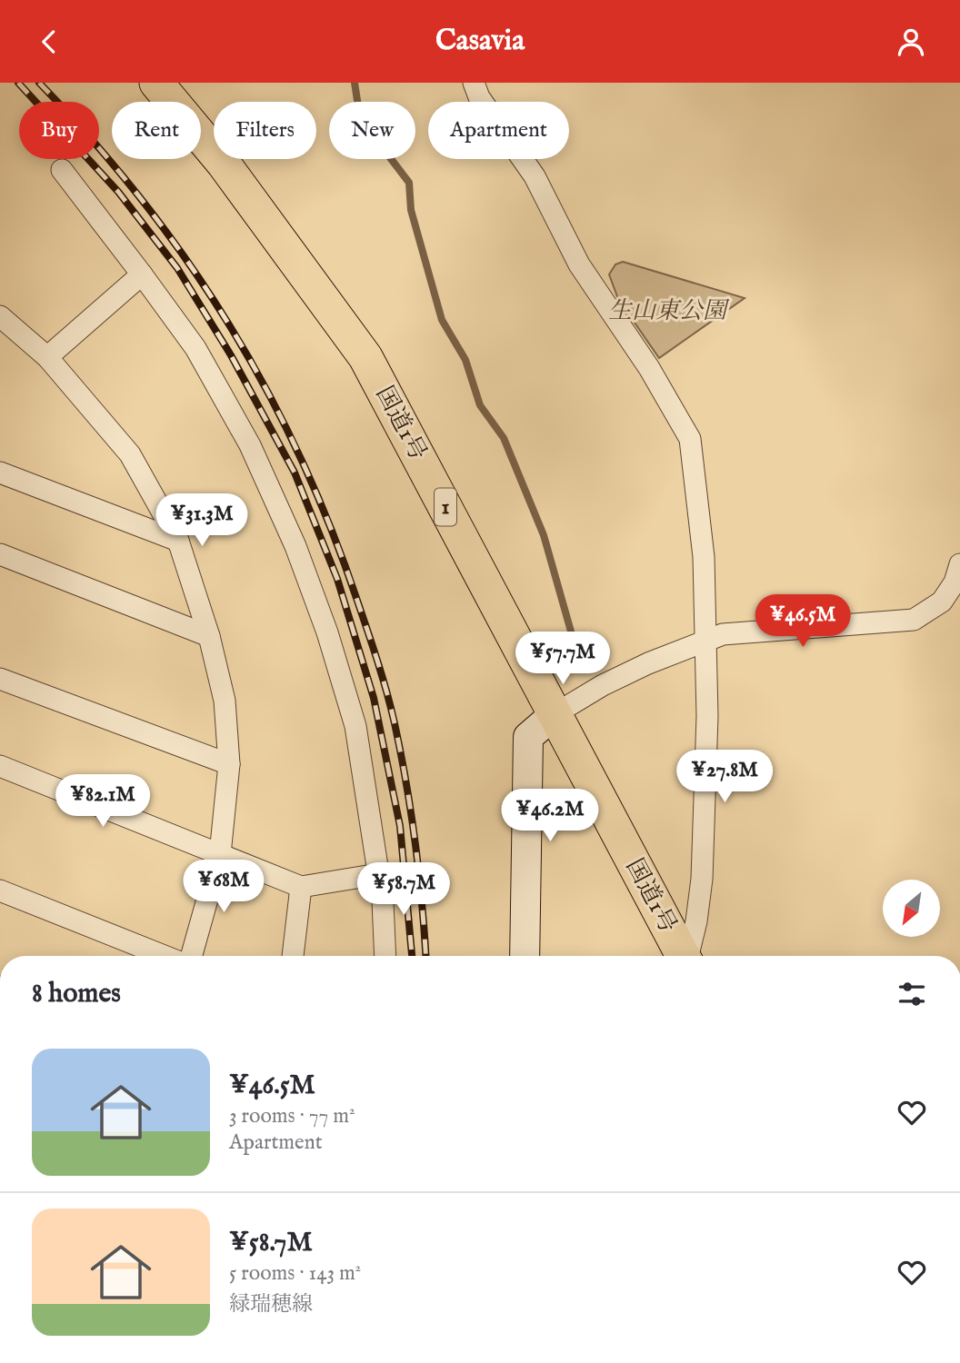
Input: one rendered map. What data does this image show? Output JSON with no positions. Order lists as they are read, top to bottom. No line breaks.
{"streets":{"highway":["国道1号","1"]},"parks":["生山東公園"],"north":"bottom left","page":{"header":"Casavia","chip":["Buy","Rent","Filters","New","Apartment"],"price":["¥31.3M","¥46.5M","¥57.7M","¥27.8M","¥82.1M","¥46.2M","¥68M","¥58.7M"],"heading":"8 homes","list":[{"name":"¥46.5M","note":"3 rooms · 77 m² · Apartment"},{"name":"¥58.7M","note":"5 rooms · 143 m² · 緑瑞穂線"}]}}
